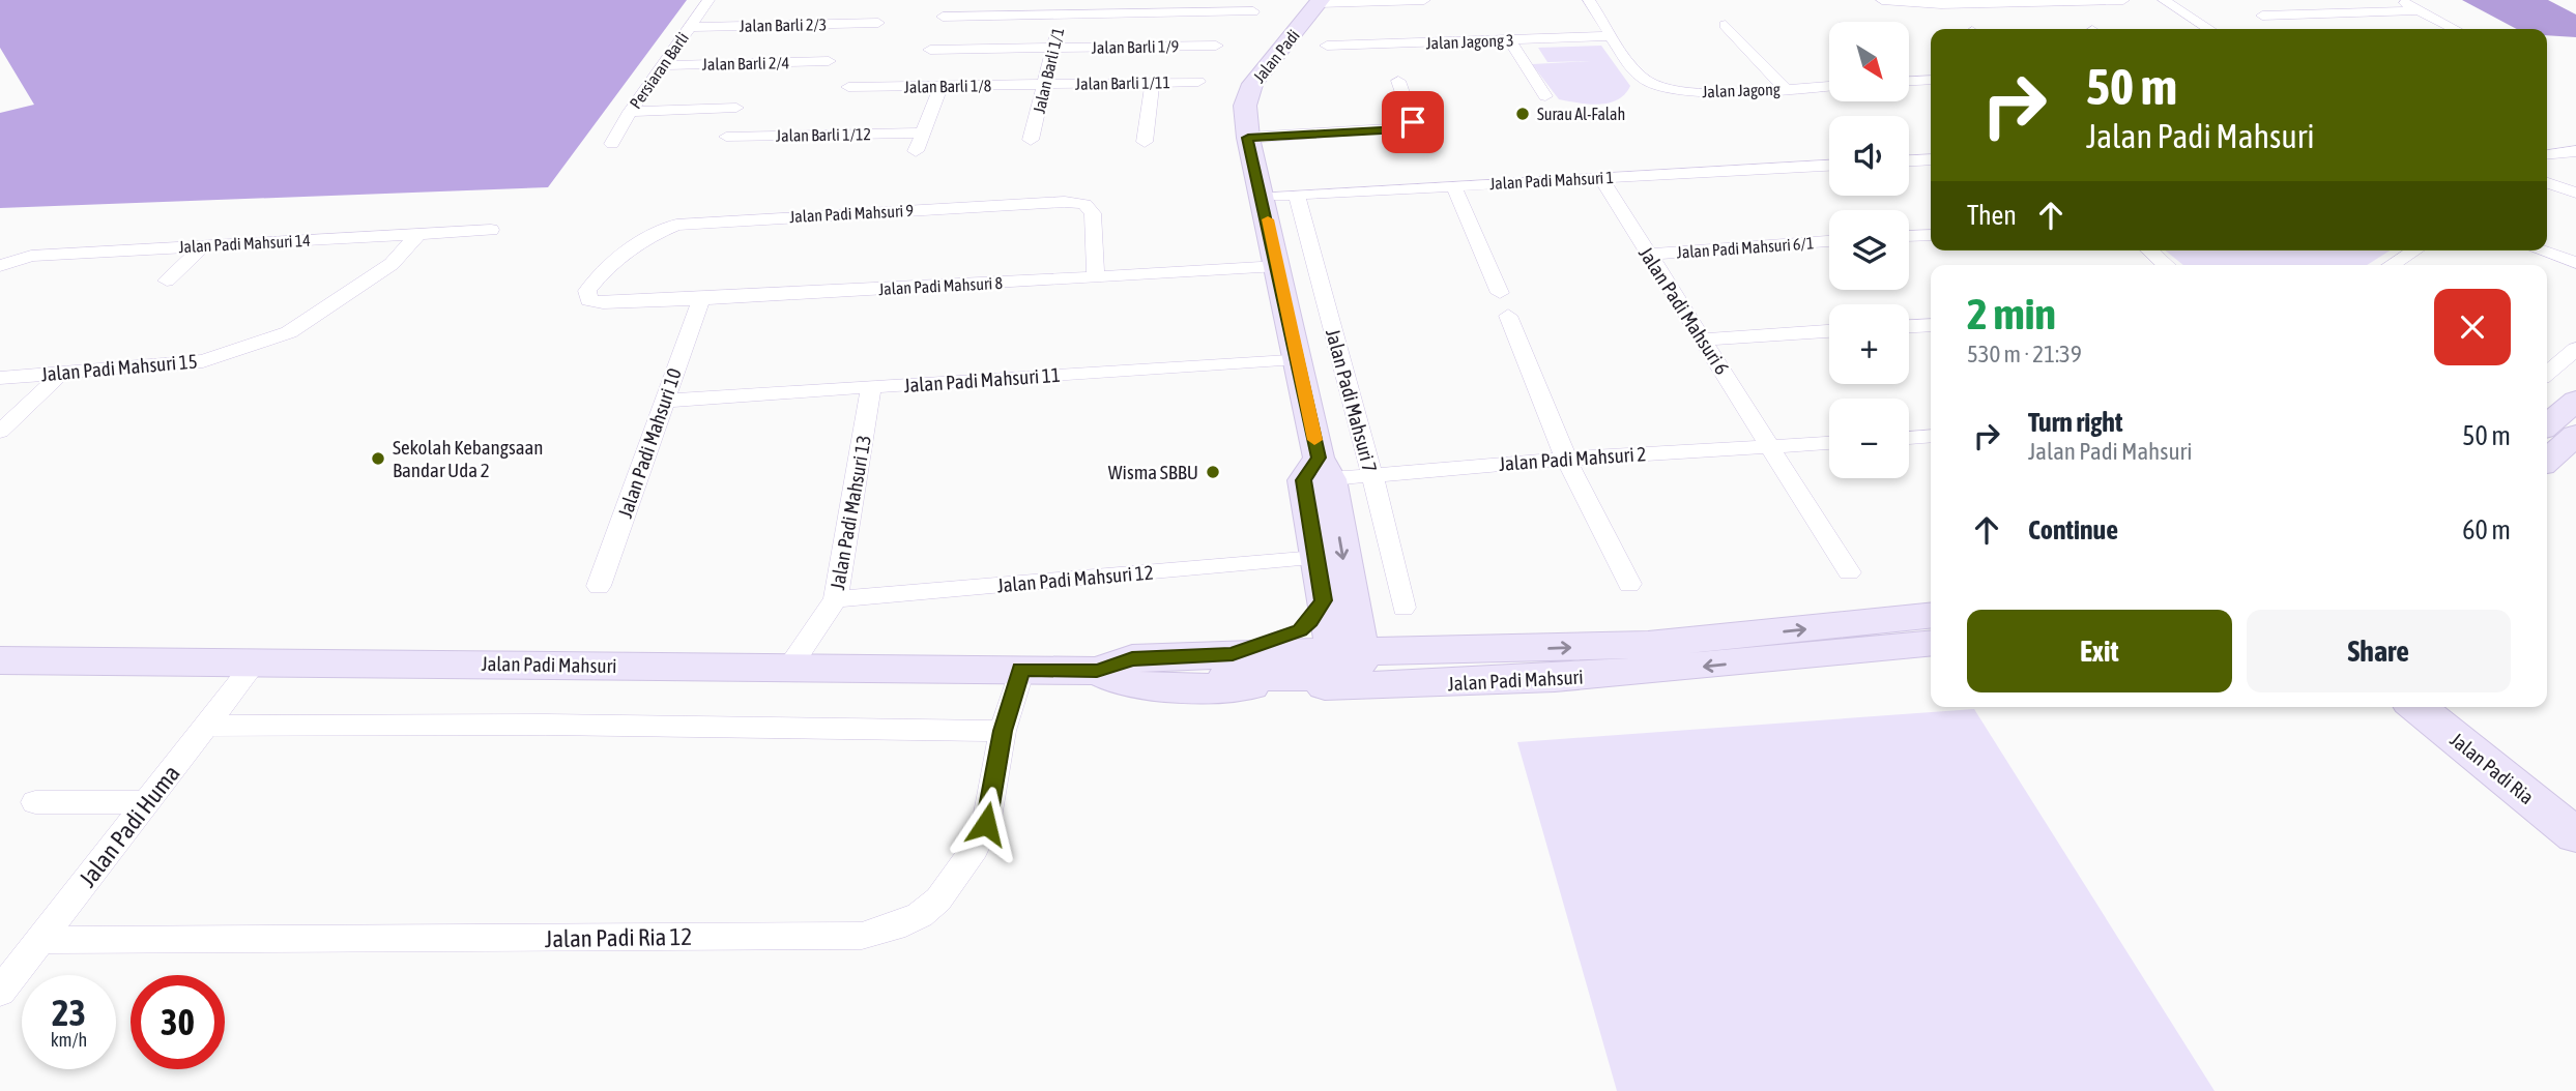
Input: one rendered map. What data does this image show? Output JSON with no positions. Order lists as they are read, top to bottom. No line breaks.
{"streets":{"main road":["Jalan Padi","Jalan Padi Mahsuri","Jalan Padi Ria"],"street":["Jalan Barli 2/3","Jalan Jagong 3","Jalan Barli 1/9","Jalan Barli 2/4","Persiaran Barli","Jalan Barli 1/1","Jalan Barli 1/11","Jalan Barli 1/8","Jalan Jagong","Jalan Barli 1/12","Jalan Padi Mahsuri 1","Jalan Padi Mahsuri 9","Jalan Padi Mahsuri 14","Jalan Padi Mahsuri 6/1","Jalan Padi Mahsuri 8","Jalan Padi Mahsuri 6","Jalan Padi Mahsuri 15","Jalan Padi Mahsuri 11","Jalan Padi Mahsuri 7","Jalan Padi Mahsuri 10","Jalan Padi Mahsuri 2","Jalan Padi Mahsuri 13","Jalan Padi Mahsuri 12","Jalan Padi Huma","Jalan Padi Ria 12"]},"crossings":[["Jalan Barli 2/3","Persiaran Barli"],["Jalan Barli 1/9","Jalan Barli 1/1"],["Jalan Padi","Jalan Padi Mahsuri 1"],["Jalan Padi","Jalan Padi Mahsuri 8"],["Jalan Padi","Jalan Padi Mahsuri 11"],["Jalan Padi","Jalan Padi Mahsuri 2"],["Jalan Padi","Jalan Padi Mahsuri 12"],["Jalan Padi","Jalan Padi Mahsuri"],["Jalan Barli 2/4","Persiaran Barli"],["Jalan Barli 1/1","Jalan Barli 1/11"],["Jalan Barli 1/1","Jalan Barli 1/8"],["Jalan Barli 1/11","Jalan Barli 1/8"],["Jalan Padi Mahsuri 1","Jalan Padi Mahsuri 6"],["Jalan Padi Mahsuri 1","Jalan Padi Mahsuri 7"],["Jalan Padi Mahsuri 9","Jalan Padi Mahsuri 8"],["Jalan Padi Mahsuri 14","Jalan Padi Mahsuri 15"],["Jalan Padi Mahsuri 6/1","Jalan Padi Mahsuri 6"],["Jalan Padi Mahsuri 8","Jalan Padi Mahsuri 10"],["Jalan Padi Mahsuri 6","Jalan Padi Mahsuri 2"],["Jalan Padi Mahsuri 11","Jalan Padi Mahsuri 10"],["Jalan Padi Mahsuri 11","Jalan Padi Mahsuri 13"],["Jalan Padi Mahsuri 7","Jalan Padi Mahsuri 2"],["Jalan Padi Mahsuri 13","Jalan Padi Mahsuri 12"],["Jalan Padi Mahsuri 13","Jalan Padi Mahsuri"],["Jalan Padi Mahsuri","Jalan Padi Huma"],["Jalan Padi Mahsuri","Jalan Padi Ria 12"],["Jalan Padi Huma","Jalan Padi Ria 12"]],"places":["Surau Al-Falah","Sekolah Kebangsaan Bandar Uda 2","Wisma SBBU"],"north":"bottom right","page":{"map_buttons":["+","−"],"turn":["50 m","Jalan Padi Mahsuri"],"then":"Then","heading":["2 min","530 m · 21:39"],"list":[{"name":"Turn right","note":"Jalan Padi Mahsuri","value":"50 m"},{"name":"Continue","value":"60 m"}],"buttons":["Exit","Share"],"speed":"23 km/h","limit":"30"}}
